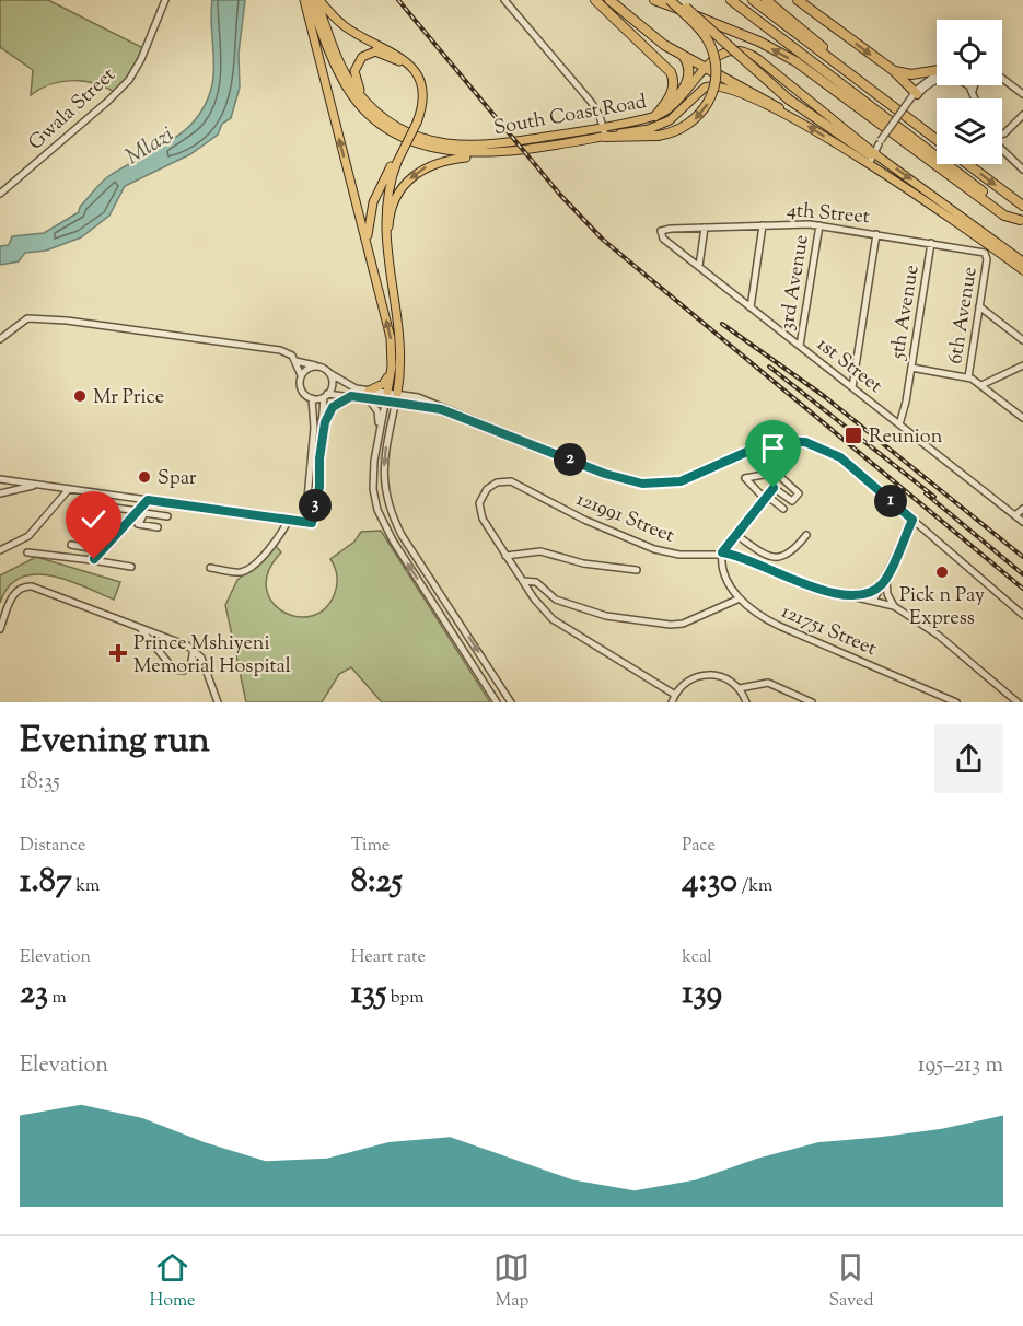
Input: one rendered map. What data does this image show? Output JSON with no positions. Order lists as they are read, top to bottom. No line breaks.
{"streets":{"main road":["South Coast Road"],"street":["Gwala Street","4th Street","3rd Avenue","5th Avenue","6th Avenue","1st Street","121991 Street","121751 Street"]},"crossings":[["4th Street","3rd Avenue"],["4th Street","5th Avenue"],["4th Street","6th Avenue"],["4th Street","1st Street"],["3rd Avenue","1st Street"],["5th Avenue","1st Street"],["121991 Street","121751 Street"]],"water":["Mlazi"],"places":{"other":["Mr Price","Spar","Pick n Pay Express"],"transit":["Reunion"],"health":["Prince Mshiyeni Memorial Hospital"]},"page":{"pins":["2","1","3"],"heading":["Evening run","18:35"],"stats":[["Distance","1.87 km"],["Time","8:25"],["Pace","4:30 /km"],["Elevation","23 m"],["Heart rate","135 bpm"],["kcal","139"]],"chart":["Elevation","195–213 m"],"tabs":["Home","Map","Saved"]}}
